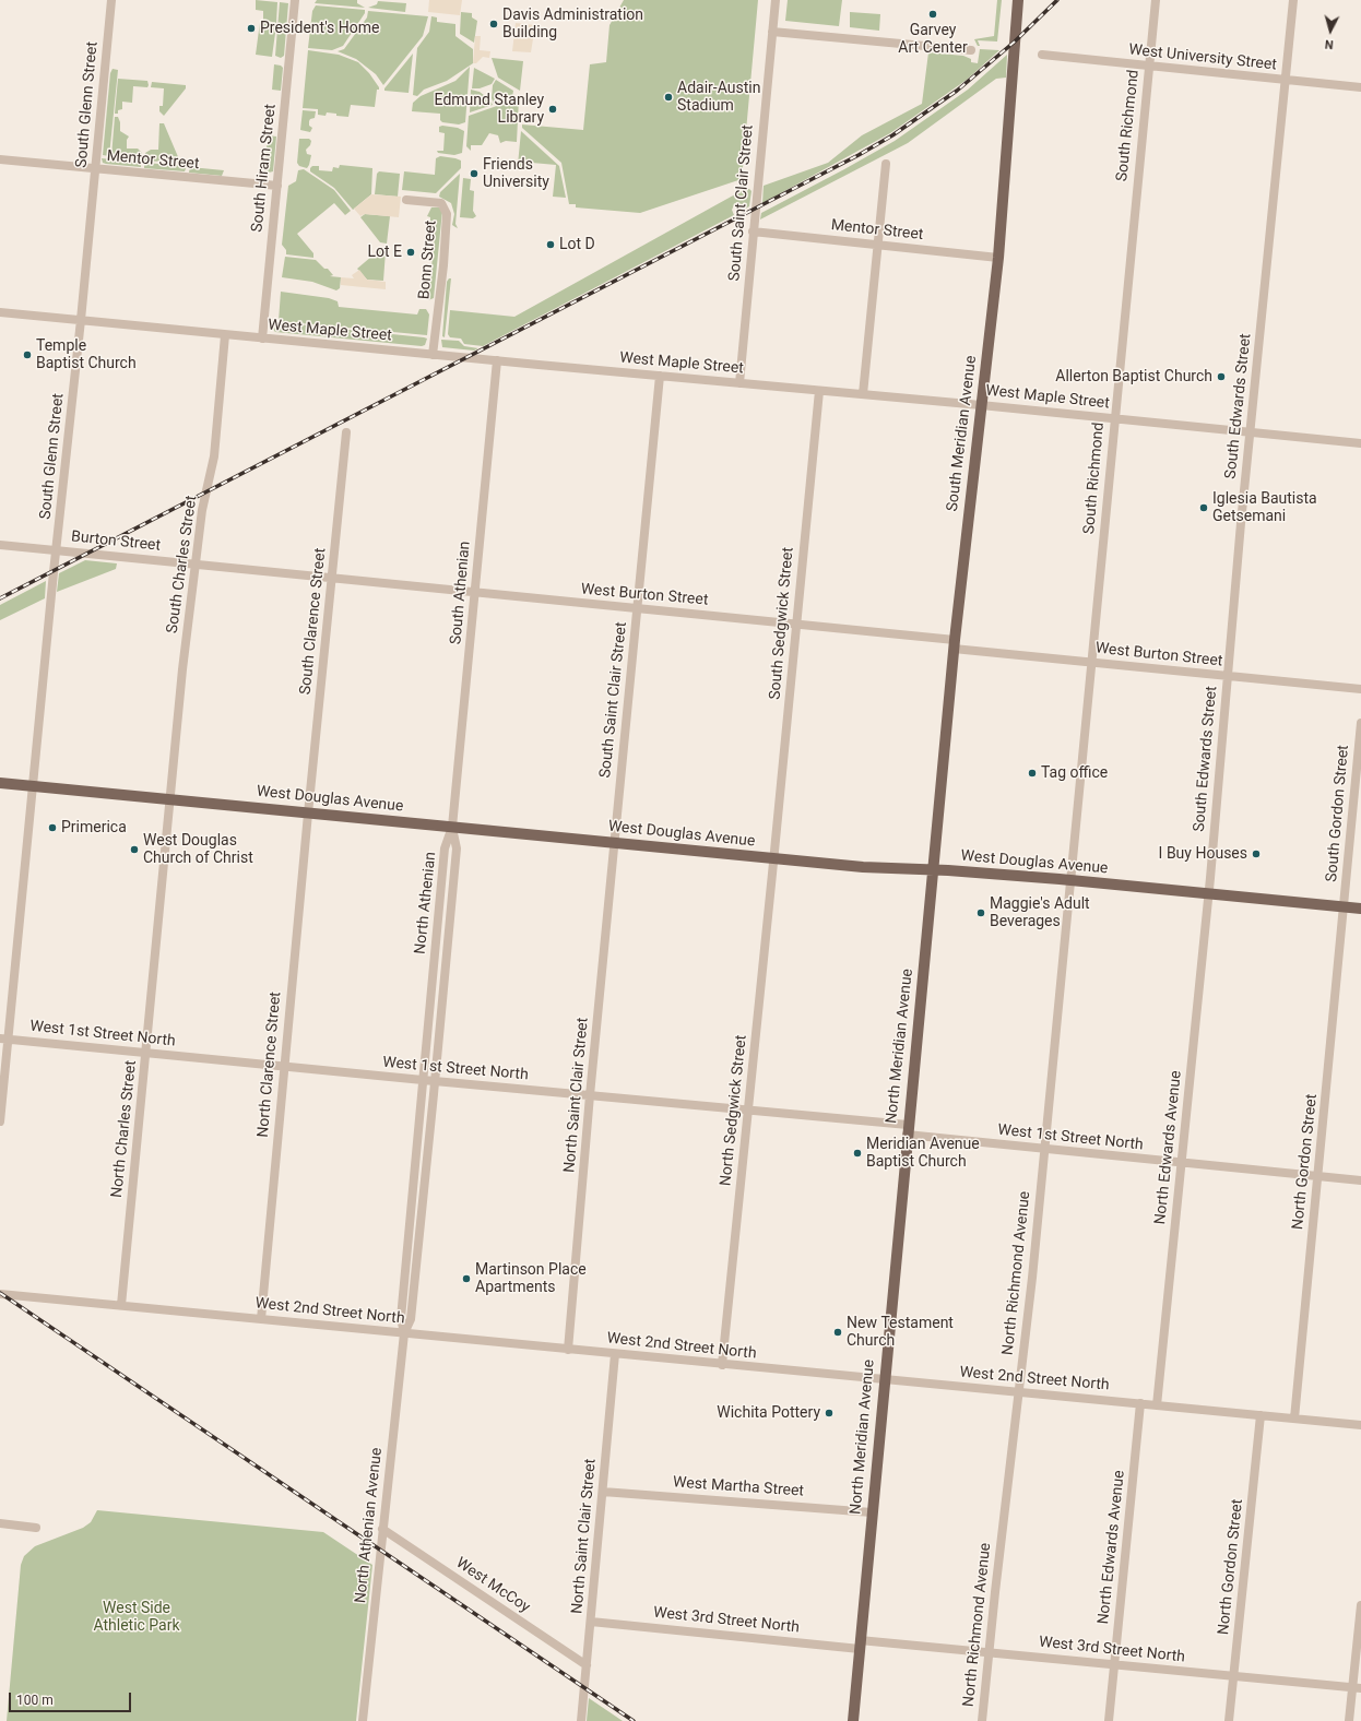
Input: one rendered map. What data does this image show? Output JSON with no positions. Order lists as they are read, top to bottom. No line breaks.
{"streets":{"main road":["South Meridian Avenue","West Douglas Avenue","North Meridian Avenue"],"street":["West University Street","South Glenn Street","South Richmond","Mentor Street","South Hiram Street","South Saint Clair Street","Bonn Street","West Maple Street","South Edwards Street","Burton Street","South Charles Street","South Athenian","West Burton Street","South Clarence Street","South Sedgwick Street","South Gordon Street","North Athenian","West 1st Street North","North Clarence Street","North Saint Clair Street","North Sedgwick Street","North Charles Street","North Edwards Avenue","North Gordon Street","North Richmond Avenue","West 2nd Street North","West Martha Street","North Athenian Avenue","West McCoy","West 3rd Street North"]},"crossings":[["West University Street","South Richmond"],["West University Street","South Edwards Street"],["South Glenn Street","Mentor Street"],["South Glenn Street","West Maple Street"],["South Glenn Street","Burton Street"],["South Glenn Street","West Douglas Avenue"],["South Glenn Street","West 1st Street North"],["South Richmond","West Maple Street"],["South Richmond","West Burton Street"],["South Richmond","West Douglas Avenue"],["South Richmond","North Richmond Avenue"],["Mentor Street","South Hiram Street"],["Mentor Street","South Saint Clair Street"],["Mentor Street","South Meridian Avenue"],["South Hiram Street","West Maple Street"],["South Saint Clair Street","West Maple Street"],["South Saint Clair Street","West Burton Street"],["South Saint Clair Street","West Douglas Avenue"],["South Saint Clair Street","North Saint Clair Street"],["Bonn Street","West Maple Street"],["West Maple Street","South Edwards Street"],["West Maple Street","South Meridian Avenue"],["West Maple Street","South Charles Street"],["West Maple Street","South Athenian"],["West Maple Street","South Sedgwick Street"],["South Edwards Street","West Burton Street"],["South Edwards Street","West Douglas Avenue"],["South Edwards Street","North Edwards Avenue"],["South Meridian Avenue","West Burton Street"],["South Meridian Avenue","West Douglas Avenue"],["South Meridian Avenue","North Meridian Avenue"],["Burton Street","South Charles Street"],["Burton Street","West Burton Street"],["Burton Street","South Clarence Street"],["South Charles Street","West Douglas Avenue"],["South Charles Street","North Charles Street"],["South Athenian","West Burton Street"],["South Athenian","West Douglas Avenue"],["South Athenian","North Athenian"],["West Burton Street","South Clarence Street"],["West Burton Street","South Sedgwick Street"],["South Clarence Street","West Douglas Avenue"],["South Clarence Street","North Clarence Street"],["South Sedgwick Street","West Douglas Avenue"],["South Sedgwick Street","North Sedgwick Street"],["West Douglas Avenue","South Gordon Street"],["West Douglas Avenue","North Athenian"],["West Douglas Avenue","North Meridian Avenue"],["West Douglas Avenue","North Clarence Street"],["West Douglas Avenue","North Saint Clair Street"],["West Douglas Avenue","North Sedgwick Street"],["West Douglas Avenue","North Charles Street"],["West Douglas Avenue","North Edwards Avenue"],["West Douglas Avenue","North Gordon Street"],["West Douglas Avenue","North Richmond Avenue"],["South Gordon Street","North Gordon Street"],["North Athenian","West 1st Street North"],["North Athenian","West 2nd Street North"],["North Athenian","North Athenian Avenue"],["West 1st Street North","North Meridian Avenue"],["West 1st Street North","North Clarence Street"],["West 1st Street North","North Saint Clair Street"],["West 1st Street North","North Sedgwick Street"],["West 1st Street North","North Charles Street"],["West 1st Street North","North Edwards Avenue"],["West 1st Street North","North Gordon Street"],["West 1st Street North","North Richmond Avenue"],["North Meridian Avenue","West 2nd Street North"],["North Meridian Avenue","West Martha Street"],["North Meridian Avenue","West 3rd Street North"],["North Clarence Street","West 2nd Street North"],["North Saint Clair Street","West 2nd Street North"],["North Saint Clair Street","West Martha Street"],["North Saint Clair Street","West McCoy"],["North Saint Clair Street","West 3rd Street North"],["North Sedgwick Street","West 2nd Street North"],["North Charles Street","West 2nd Street North"],["North Edwards Avenue","West 2nd Street North"],["North Edwards Avenue","West 3rd Street North"],["North Gordon Street","West 2nd Street North"],["North Gordon Street","West 3rd Street North"],["North Richmond Avenue","West 2nd Street North"],["North Richmond Avenue","West 3rd Street North"],["West 2nd Street North","North Athenian Avenue"],["North Athenian Avenue","West McCoy"]],"parks":["West Side Athletic Park"],"places":["Garvey Art Center","Davis Administration Building","President's Home","Adair-Austin Stadium","Edmund Stanley Library","Friends University","Lot D","Lot E","Temple Baptist Church","Allerton Baptist Church","Iglesia Bautista Getsemani","Tag office","Primerica","West Douglas Church of Christ","I Buy Houses","Maggie's Adult Beverages","Meridian Avenue Baptist Church","Martinson Place Apartments","New Testament Church","Wichita Pottery"],"scale_bar":"100 m","north":"bottom"}
